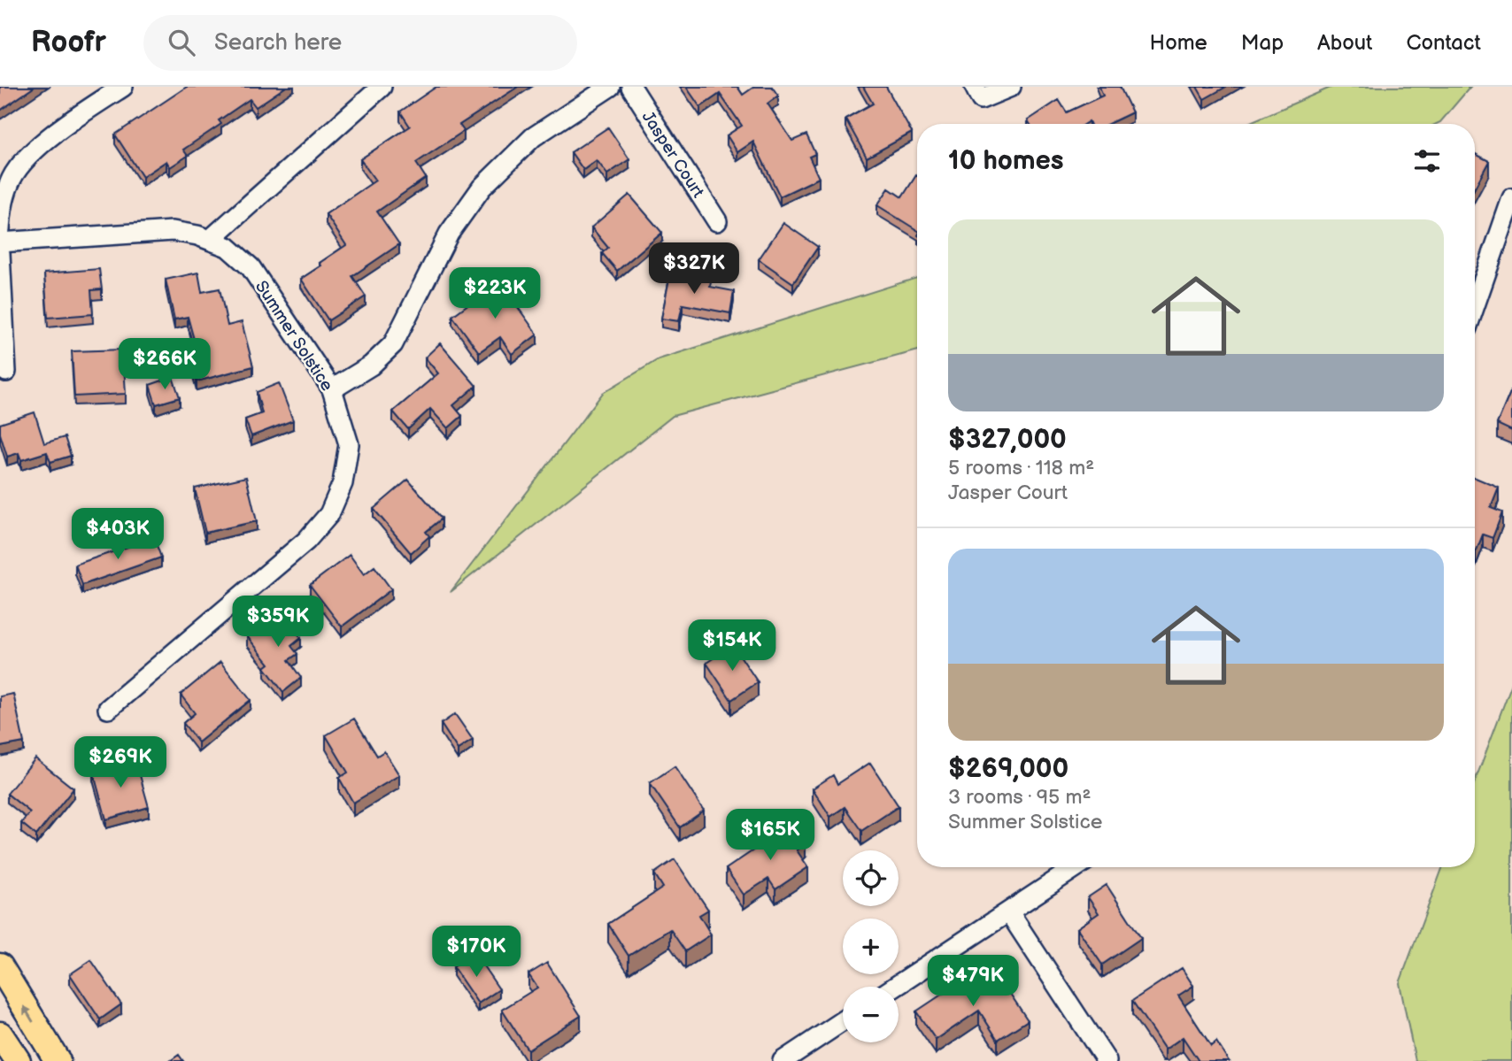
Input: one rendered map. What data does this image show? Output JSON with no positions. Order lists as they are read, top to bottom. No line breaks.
{"streets":{"street":["Jasper Court","Summer Solstice"]},"page":{"header":"Roofr","search":"Search here","nav":["Home","Map","About","Contact"],"heading":"10 homes","list":[{"name":"$327,000","note":"5 rooms · 118 m² · Jasper Court"},{"name":"$269,000","note":"3 rooms · 95 m² · Summer Solstice"}],"price":["$327K","$223K","$266K","$403K","$359K","$154K","$269K","$165K","$170K","$479K"],"map_buttons":["+","−"]}}
